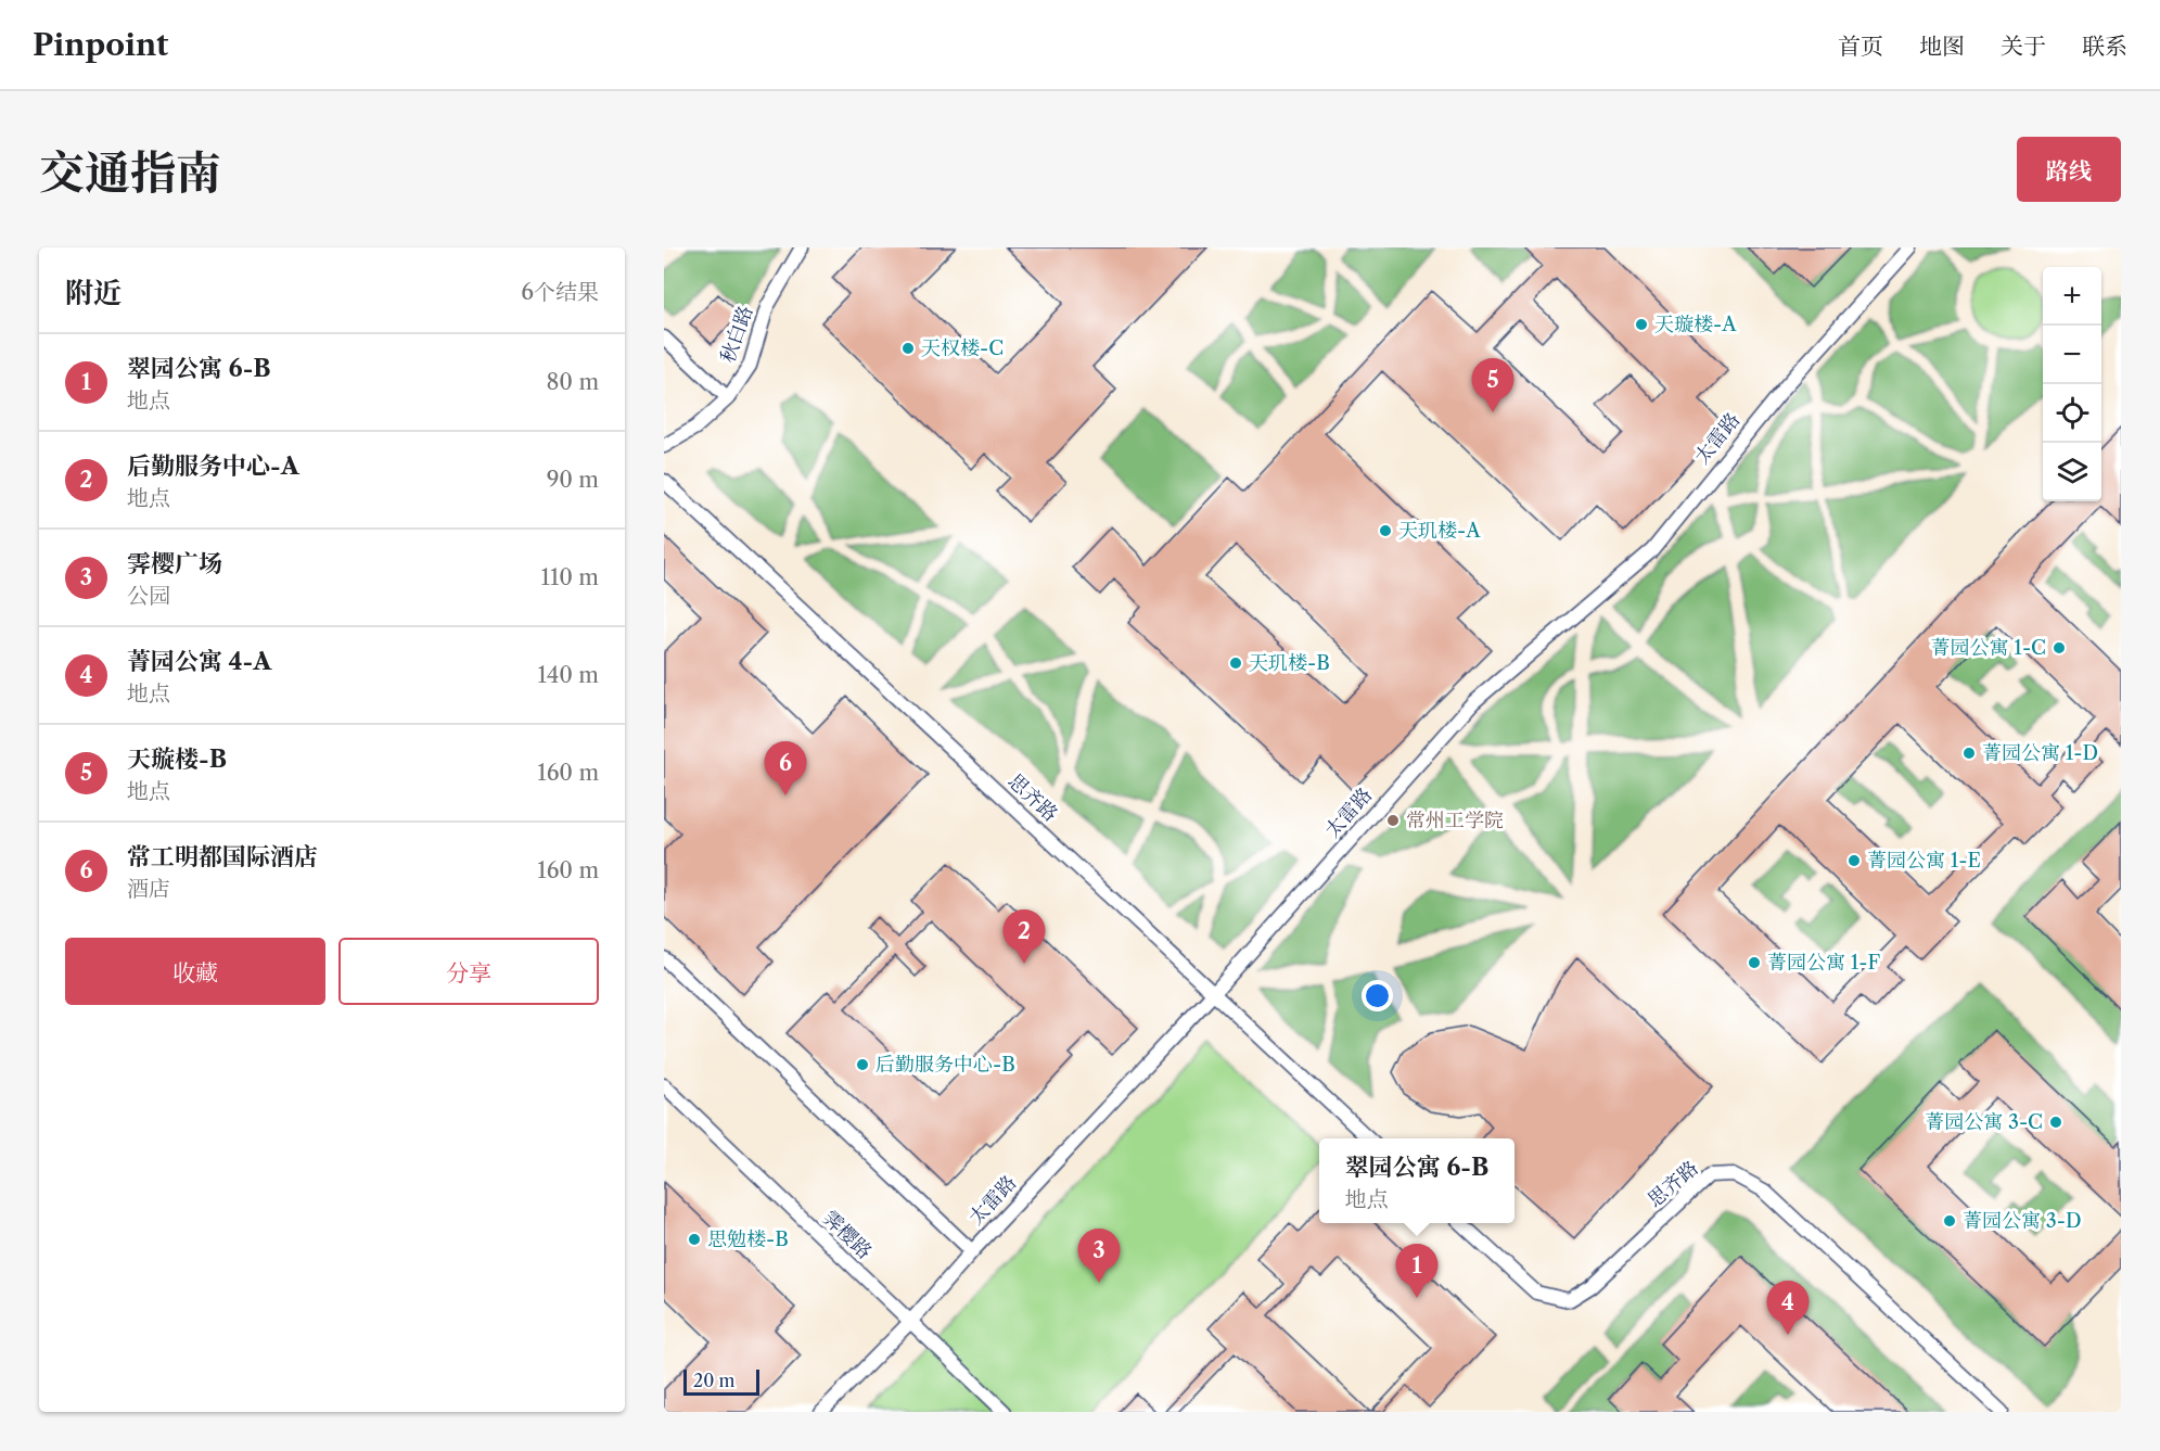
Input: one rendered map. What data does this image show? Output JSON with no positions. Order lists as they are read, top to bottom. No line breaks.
{"streets":{"lane":["秋白路","太雷路","思齐路","霁樱路"]},"crossings":[["太雷路","思齐路"],["太雷路","霁樱路"]],"places":["天璇楼-A","天权楼-C","天玑楼-A","菁园公寓 1-C","天玑楼-B","菁园公寓 1-D","常州工学院","菁园公寓 1-E","菁园公寓 1-F","后勤服务中心-B","菁园公寓 3-C","菁园公寓 3-D","思勉楼-B"],"scale_bar":"20 m","page":{"header":"Pinpoint","nav":["首页","地图","关于","联系"],"title":"交通指南","buttons":["路线",["收藏","分享"]],"heading":["附近","6个结果"],"map_buttons":["+","−"],"list":[{"mark":"1","name":"翠园公寓 6-B","note":"地点","value":"80 m"},{"mark":"2","name":"后勤服务中心-A","note":"地点","value":"90 m"},{"mark":"3","name":"霁樱广场","note":"公园","value":"110 m"},{"mark":"4","name":"菁园公寓 4-A","note":"地点","value":"140 m"},{"mark":"5","name":"天璇楼-B","note":"地点","value":"160 m"},{"mark":"6","name":"常工明都国际酒店","note":"酒店","value":"160 m"}],"pins":["5","6","2","3","1","4"],"popup":["翠园公寓 6-B","地点"],"scale":"20 m"}}
